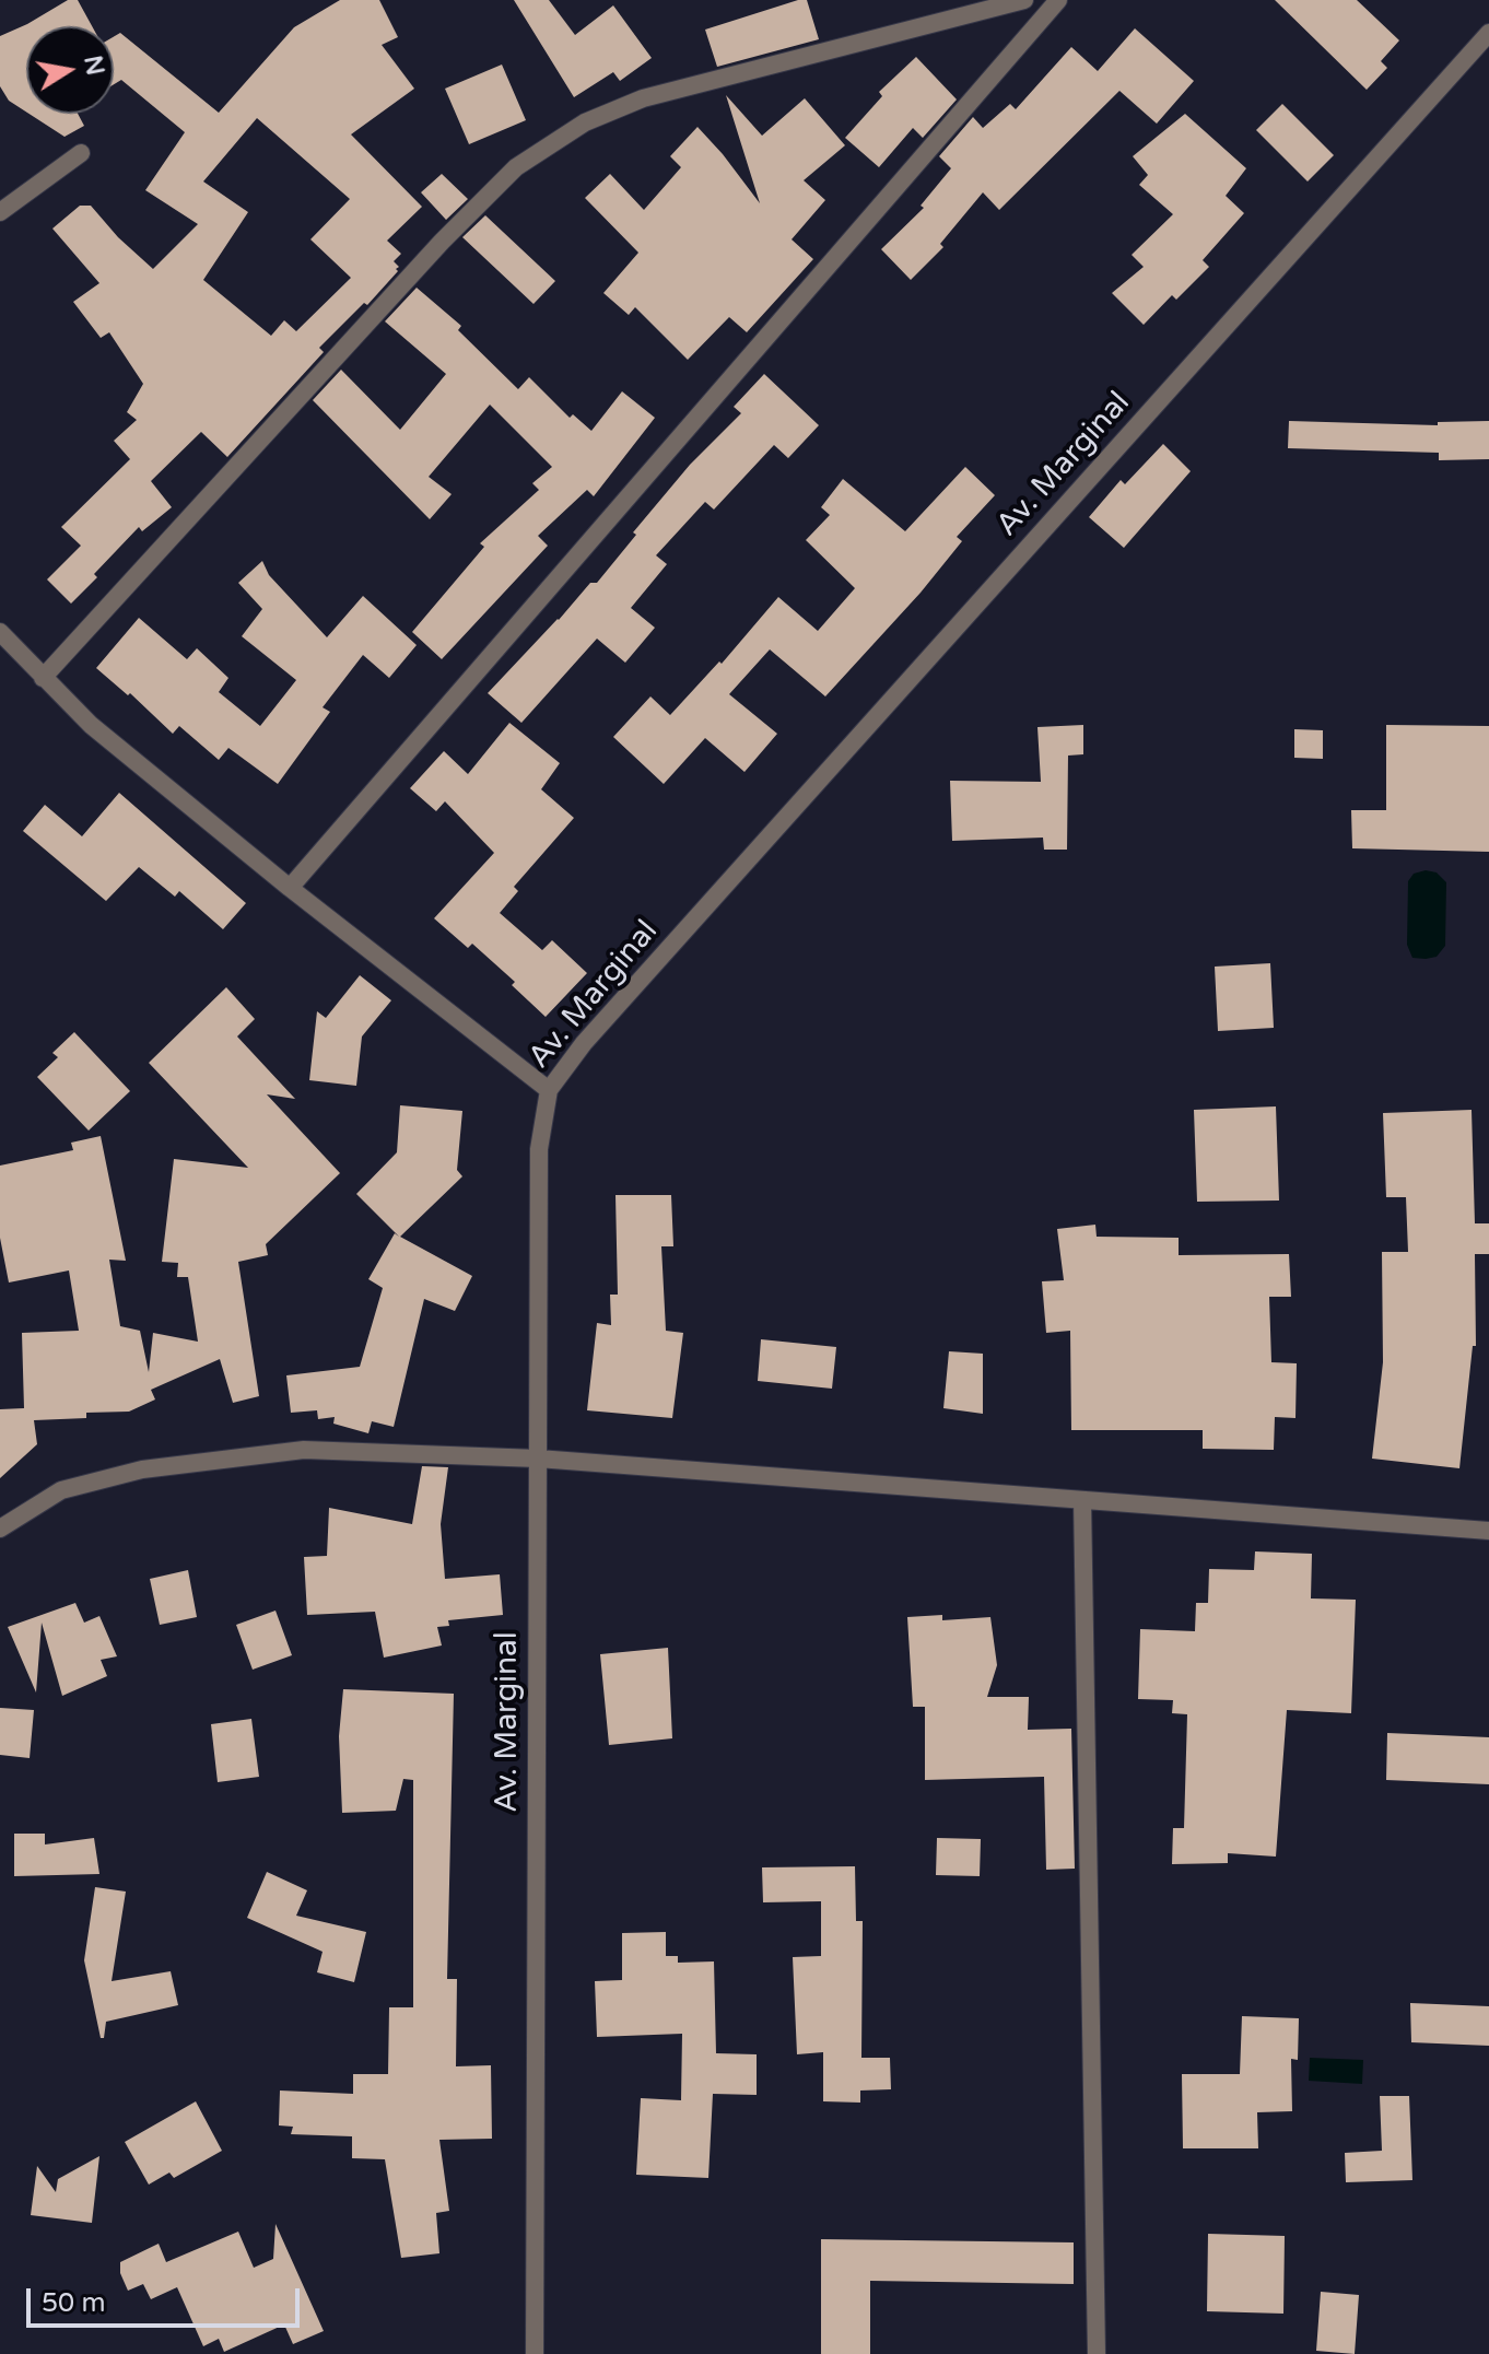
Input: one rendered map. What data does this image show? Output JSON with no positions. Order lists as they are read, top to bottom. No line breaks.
{"streets":{"street":["Av. Marginal"]},"scale_bar":"50 m","north":"right"}
